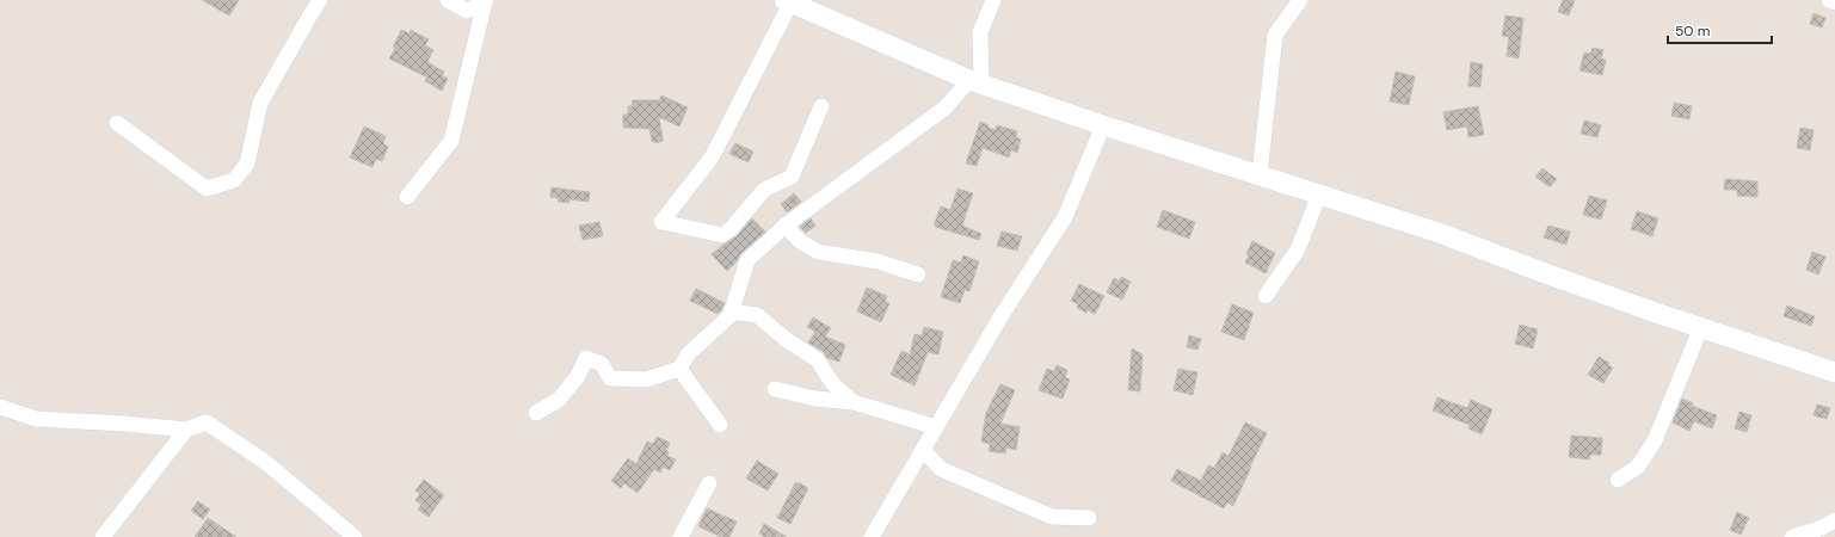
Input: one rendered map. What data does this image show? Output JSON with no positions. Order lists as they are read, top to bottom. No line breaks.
{"scale_bar":"50 m"}
